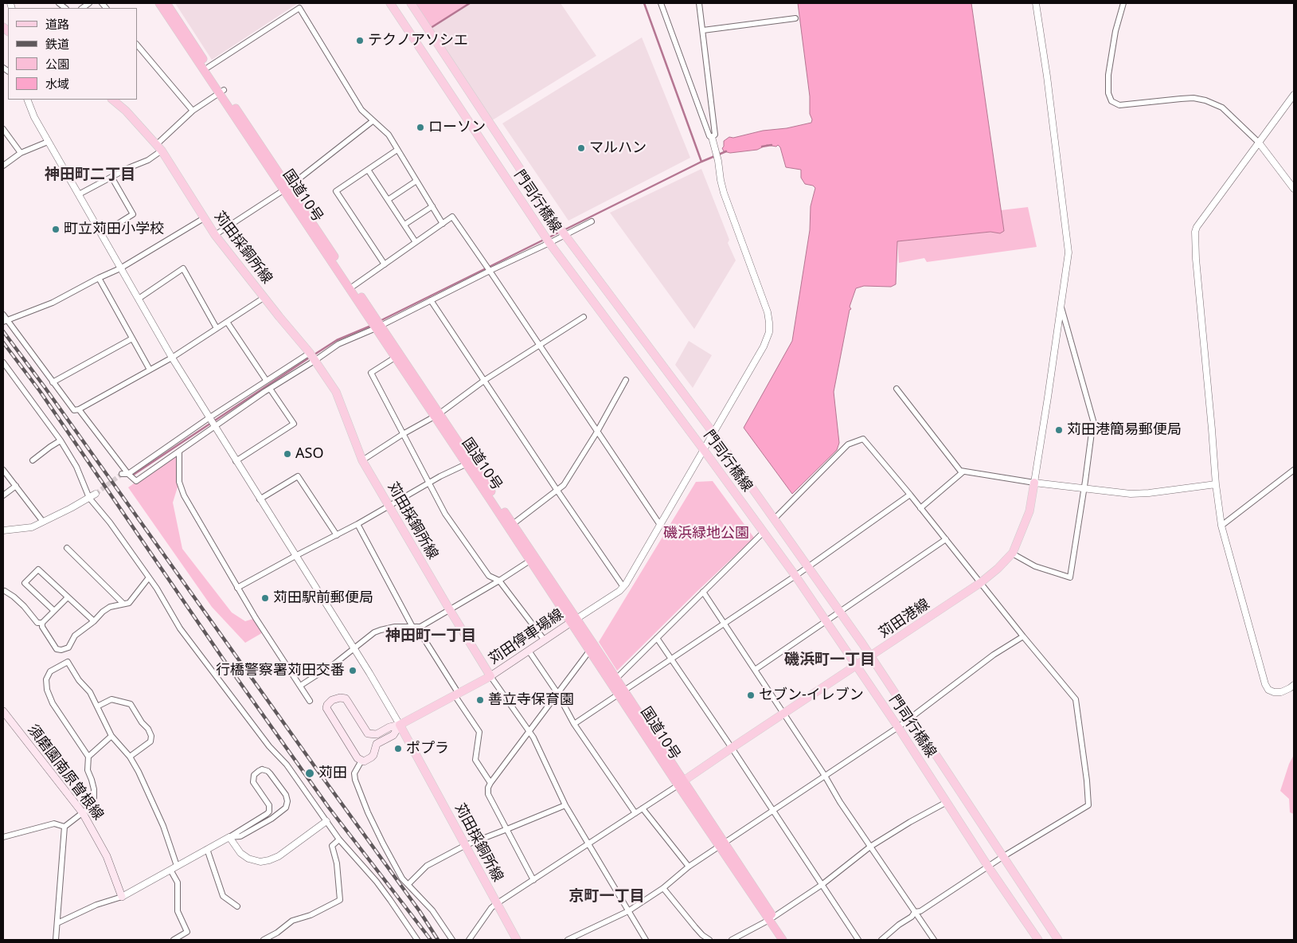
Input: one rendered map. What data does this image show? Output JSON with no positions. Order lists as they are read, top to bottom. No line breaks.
{"streets":{"highway":["国道10号"],"main road":["門司行橋線","苅田採銅所線","苅田港線","苅田停車場線","須磨園南原曽根線"]},"crossings":[["国道10号","苅田港線"],["国道10号","苅田停車場線"],["門司行橋線","苅田港線"],["苅田採銅所線","苅田停車場線"]],"districts":["神田町二丁目","神田町一丁目","磯浜町一丁目","京町一丁目"],"parks":["磯浜緑地公園"],"places":["テクノアソシエ","ローソン","マルハン","町立苅田小学校","苅田港簡易郵便局","ASO","苅田駅前郵便局","行橋警察署苅田交番","セブン-イレブン","善立寺保育園","ポプラ","苅田"],"legend":["道路","鉄道","公園","水域"]}
